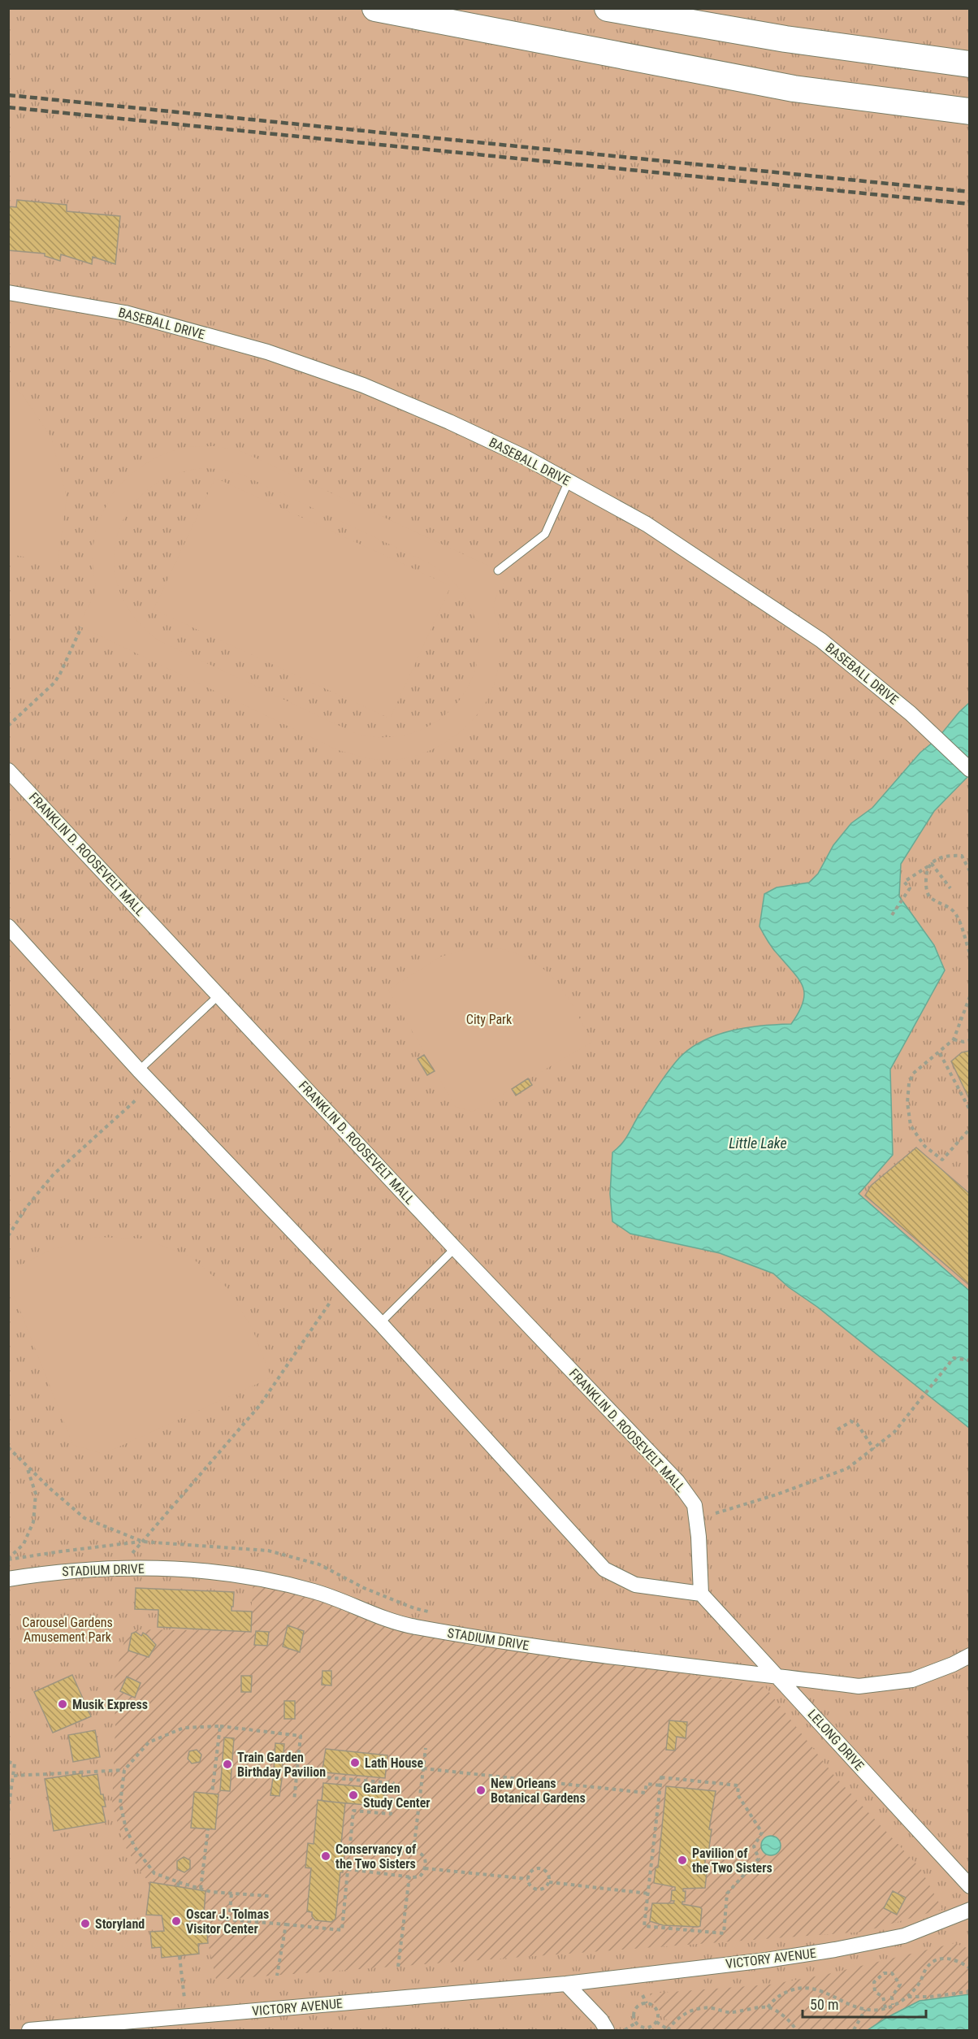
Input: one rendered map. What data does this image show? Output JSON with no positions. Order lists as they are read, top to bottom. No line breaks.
{"streets":{"street":["BASEBALL DRIVE","FRANKLIN D. ROOSEVELT MALL","STADIUM DRIVE","LELONG DRIVE","VICTORY AVENUE"]},"crossings":[["FRANKLIN D. ROOSEVELT MALL","LELONG DRIVE"],["STADIUM DRIVE","LELONG DRIVE"]],"water":["Little Lake"],"parks":["City Park","Carousel Gardens Amusement Park"],"places":["Musik Express","Lath House","Train Garden Birthday Pavilion","New Orleans Botanical Gardens","Garden Study Center","Conservancy of the Two Sisters","Pavilion of the Two Sisters","Oscar J. Tolmas Visitor Center","Storyland"],"scale_bar":"50 m"}
